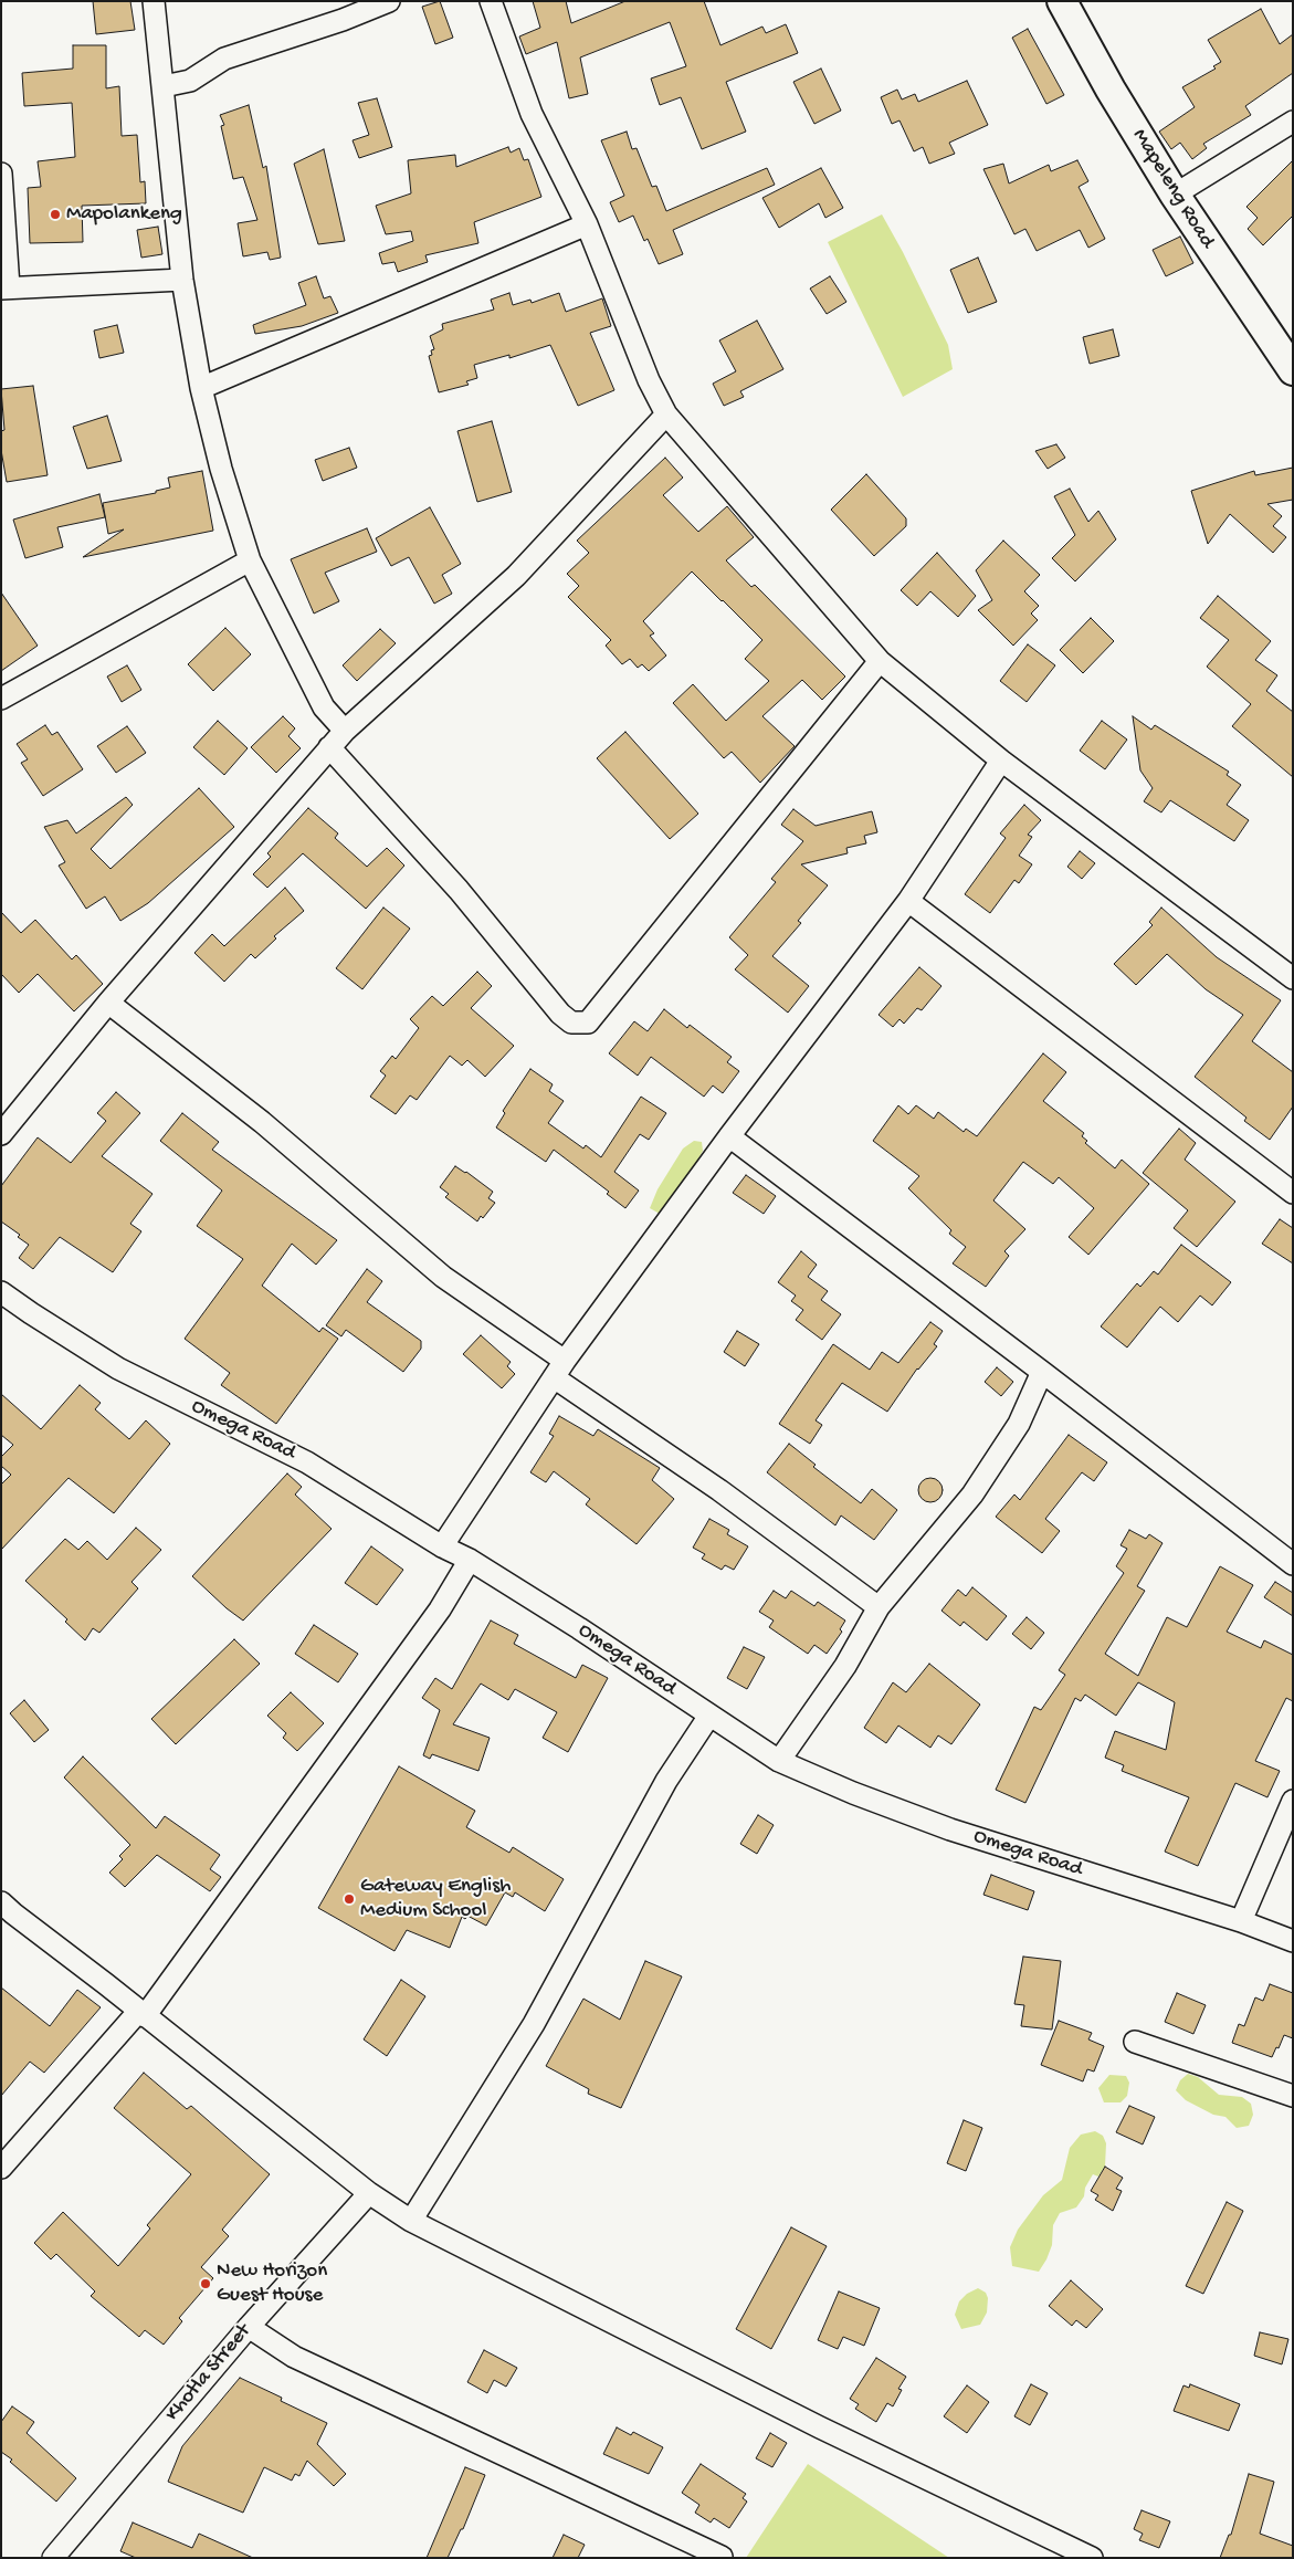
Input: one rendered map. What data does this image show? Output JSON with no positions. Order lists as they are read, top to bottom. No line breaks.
{"streets":{"street":["Mapeleng Road","Omega Road","Khotla Street"]},"places":["Mapolankeng","Gateway English Medium School","New Horizon Guest House"]}
